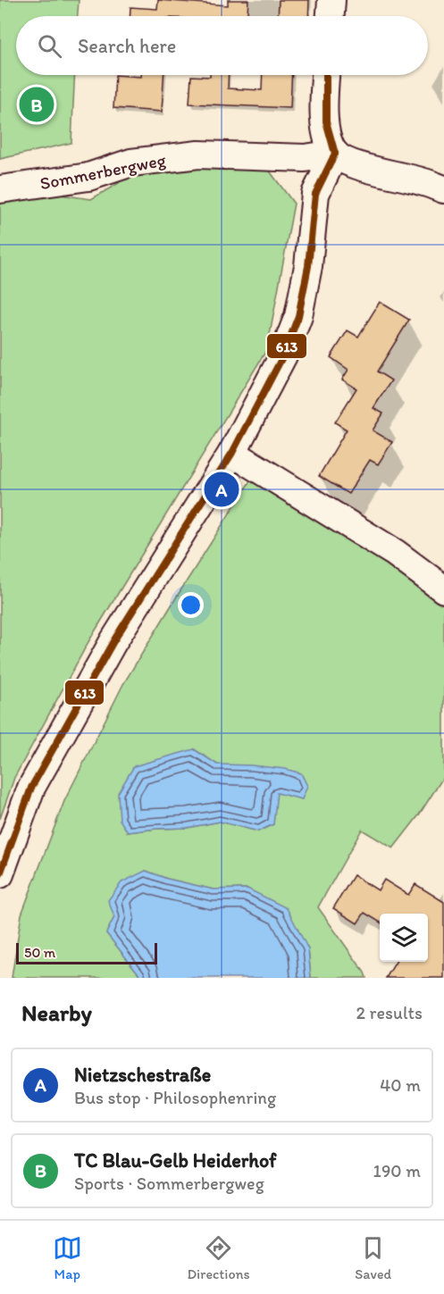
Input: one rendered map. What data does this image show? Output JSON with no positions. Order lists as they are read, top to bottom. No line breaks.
{"streets":{"street":["Sommerbergweg"]},"lines":["transit line 613"],"scale_bar":"50 m","page":{"search":"Search here","pins":["B","A"],"scale":"50 m","heading":["Nearby","2 results"],"list":[{"mark":"A","name":"Nietzschestraße","note":"Bus stop · Philosophenring","value":"40 m"},{"mark":"B","name":"TC Blau-Gelb Heiderhof","note":"Sports · Sommerbergweg","value":"190 m"}],"nav":["Map","Directions","Saved"]}}
